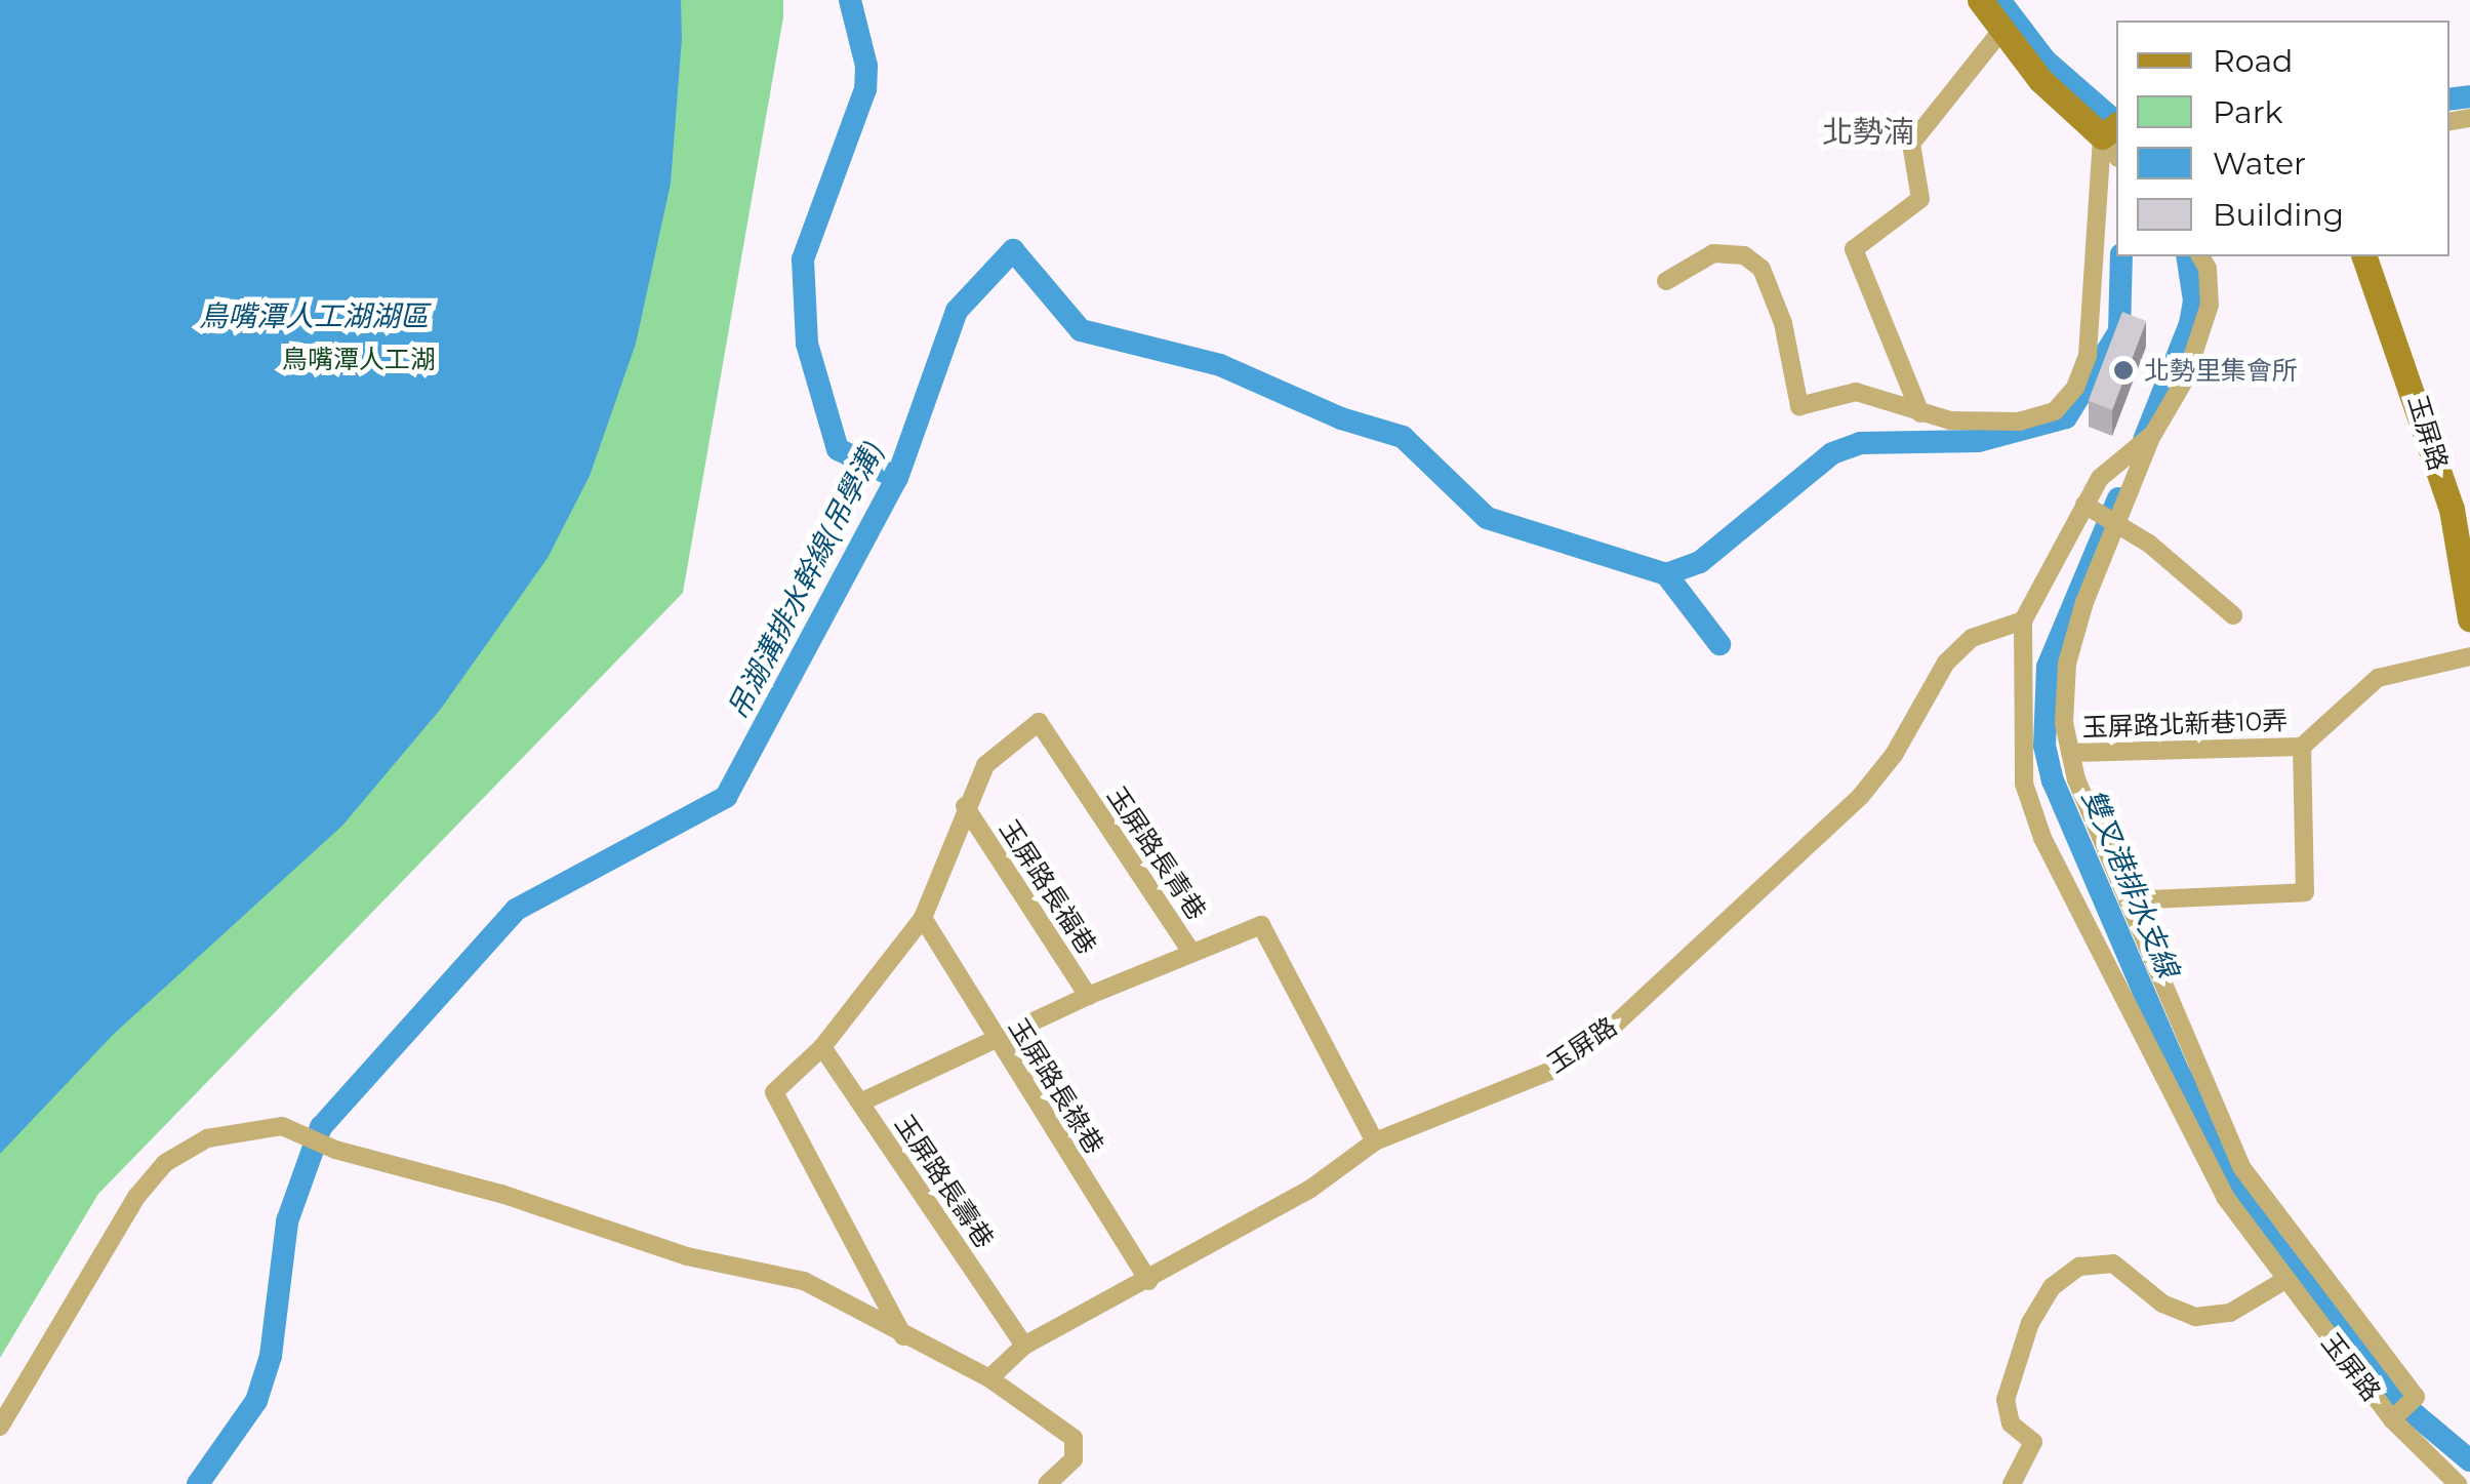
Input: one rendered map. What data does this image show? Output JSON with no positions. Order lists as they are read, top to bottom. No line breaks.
{"streets":{"street":["玉屏路","玉屏路北新巷10弄","玉屏路長青巷","玉屏路長福巷","玉屏路長祿巷","玉屏路長壽巷"]},"crossings":[["玉屏路","玉屏路長青巷"],["玉屏路","玉屏路長祿巷"],["玉屏路","玉屏路長壽巷"],["玉屏路長青巷","玉屏路長福巷"]],"districts":["北勢湳"],"water":["鳥嘴潭人工湖湖區","吊湖溝排水幹線(吊學溝)","雙叉港排水支線"],"parks":["鳥嘴潭人工湖"],"places":["北勢里集會所"],"legend":["Road","Park","Water","Building"]}
